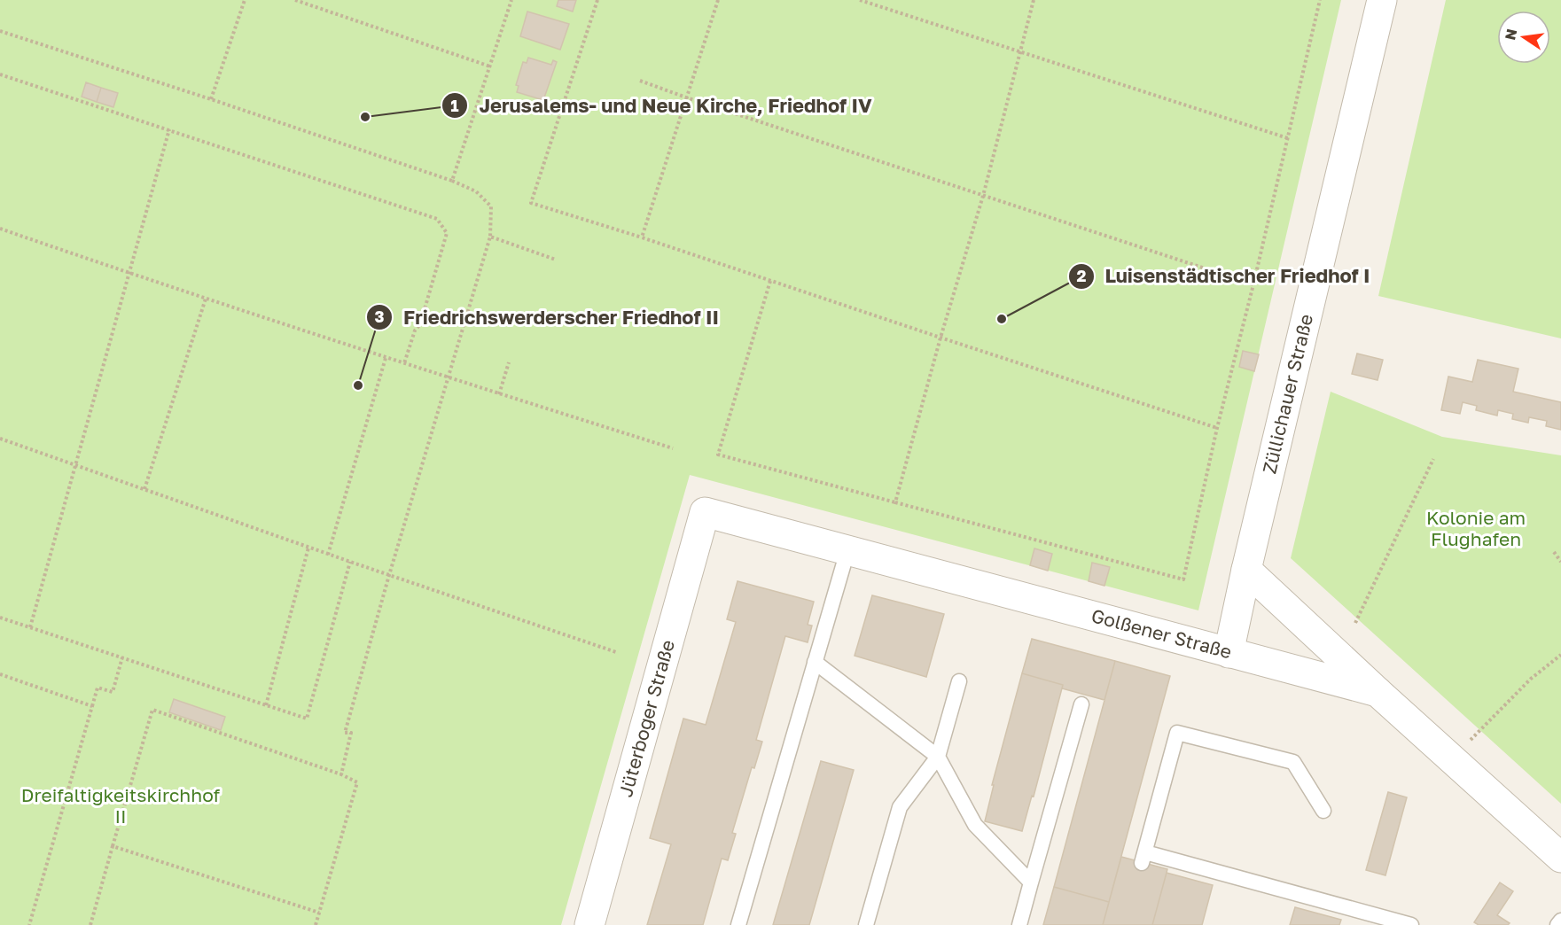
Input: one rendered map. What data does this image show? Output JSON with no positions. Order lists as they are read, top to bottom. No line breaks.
{"streets":{"street":["Züllichauer Straße","Golßener Straße","Jüterboger Straße"]},"crossings":[["Züllichauer Straße","Golßener Straße"],["Golßener Straße","Jüterboger Straße"]],"parks":["Kolonie am Flughafen","Dreifaltigkeitskirchhof II"],"places":["Jerusalems- und Neue Kirche, Friedhof IV","Luisenstädtischer Friedhof I","Friedrichswerderscher Friedhof II"],"north":"left"}
